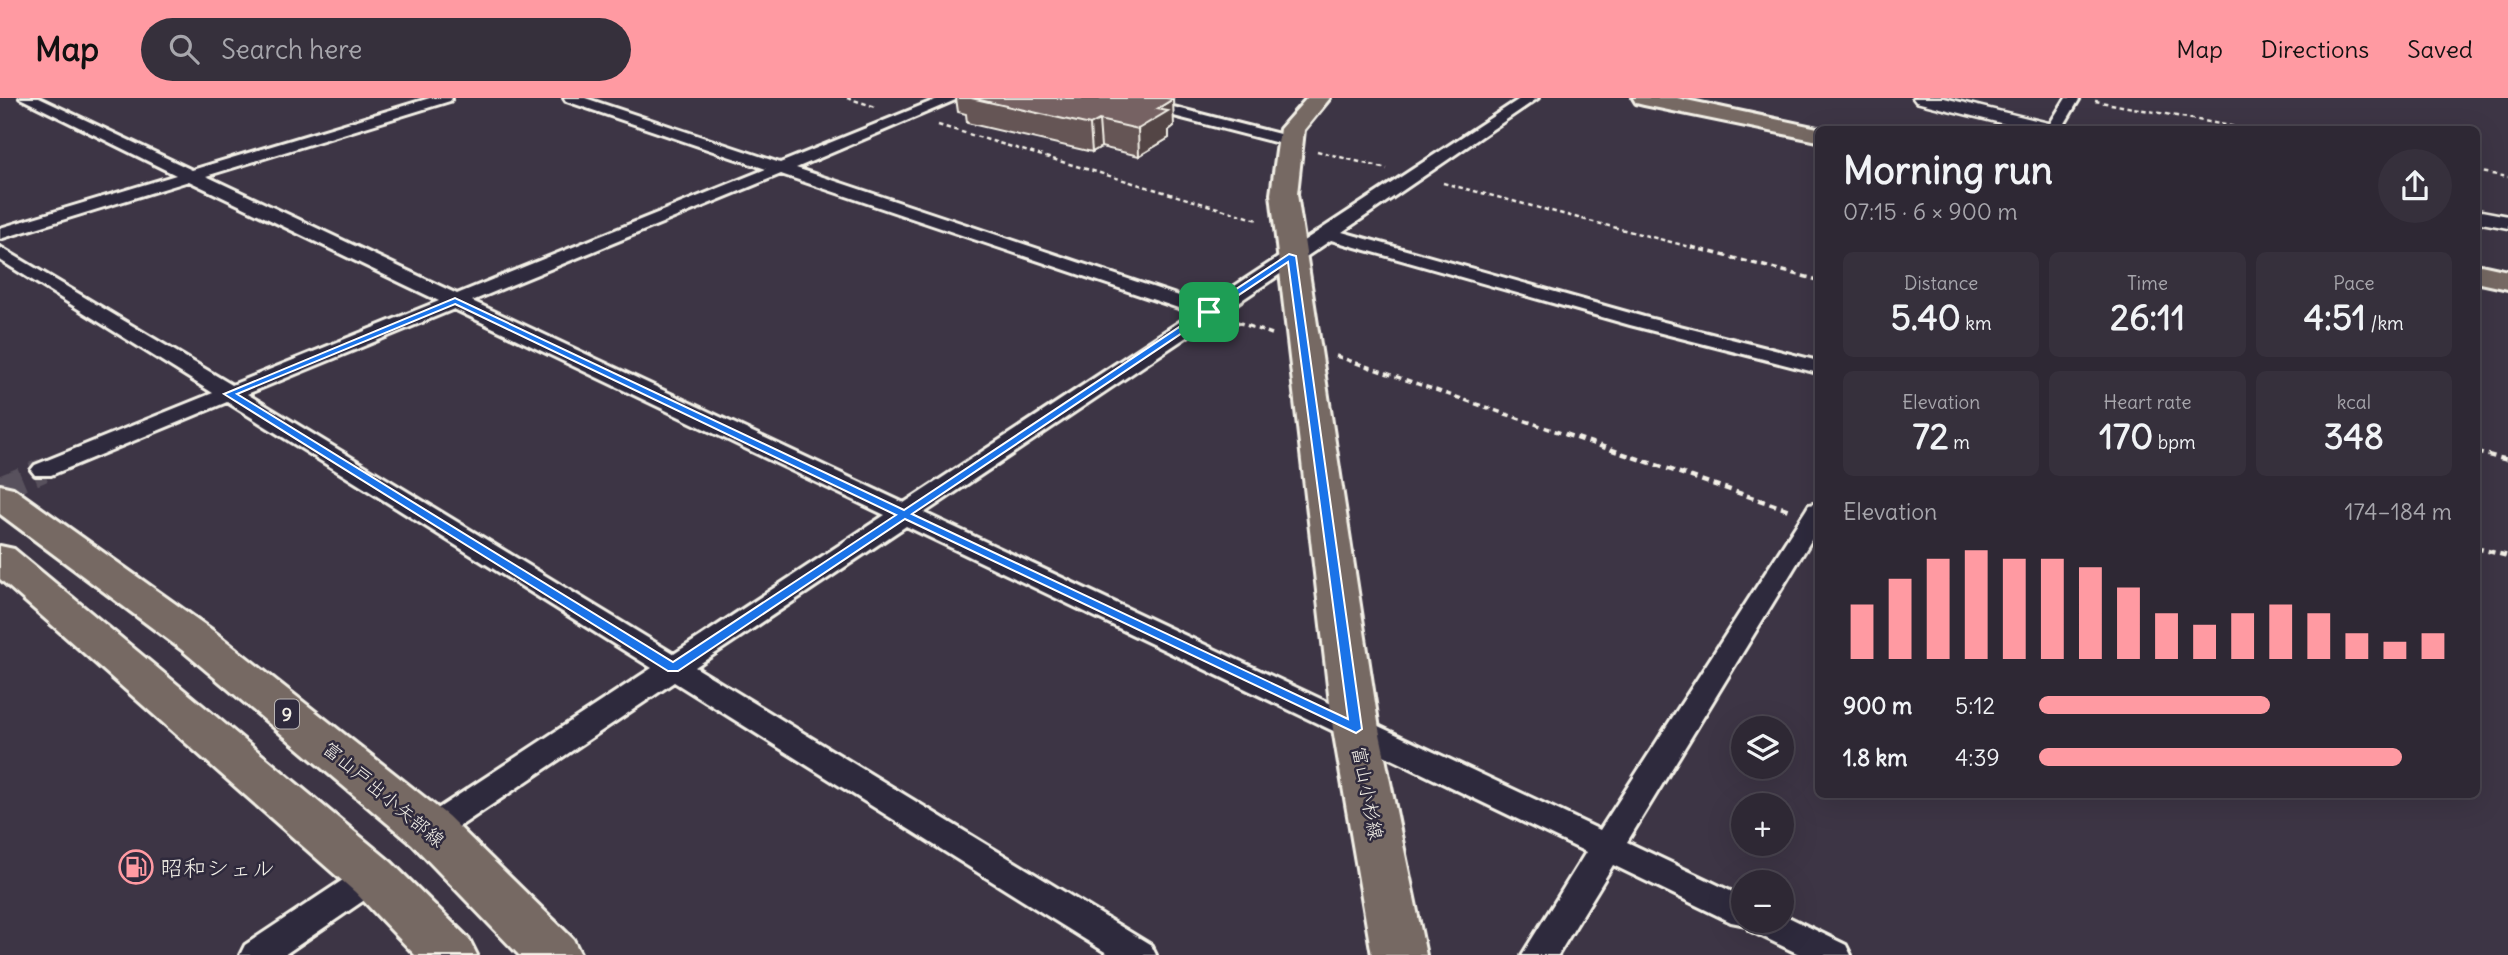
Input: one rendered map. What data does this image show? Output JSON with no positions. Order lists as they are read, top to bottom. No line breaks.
{"streets":{"main road":["9","富山小杉線","富山戸出小矢部線"]},"places":{"fuel station":["昭和シェル"]},"page":{"header":"Map","search":"Search here","nav":["Map","Directions","Saved"],"heading":["Morning run","07:15 · 6 × 900 m"],"stats":[["Distance","5.40 km"],["Time","26:11"],["Pace","4:51 /km"],["Elevation","72 m"],["Heart rate","170 bpm"],["kcal","348"]],"chart":["Elevation","174–184 m"],"list":[{"name":"900 m","note":"5:12"},{"name":"1.8 km","note":"4:39"}],"map_buttons":["+","−"]}}
